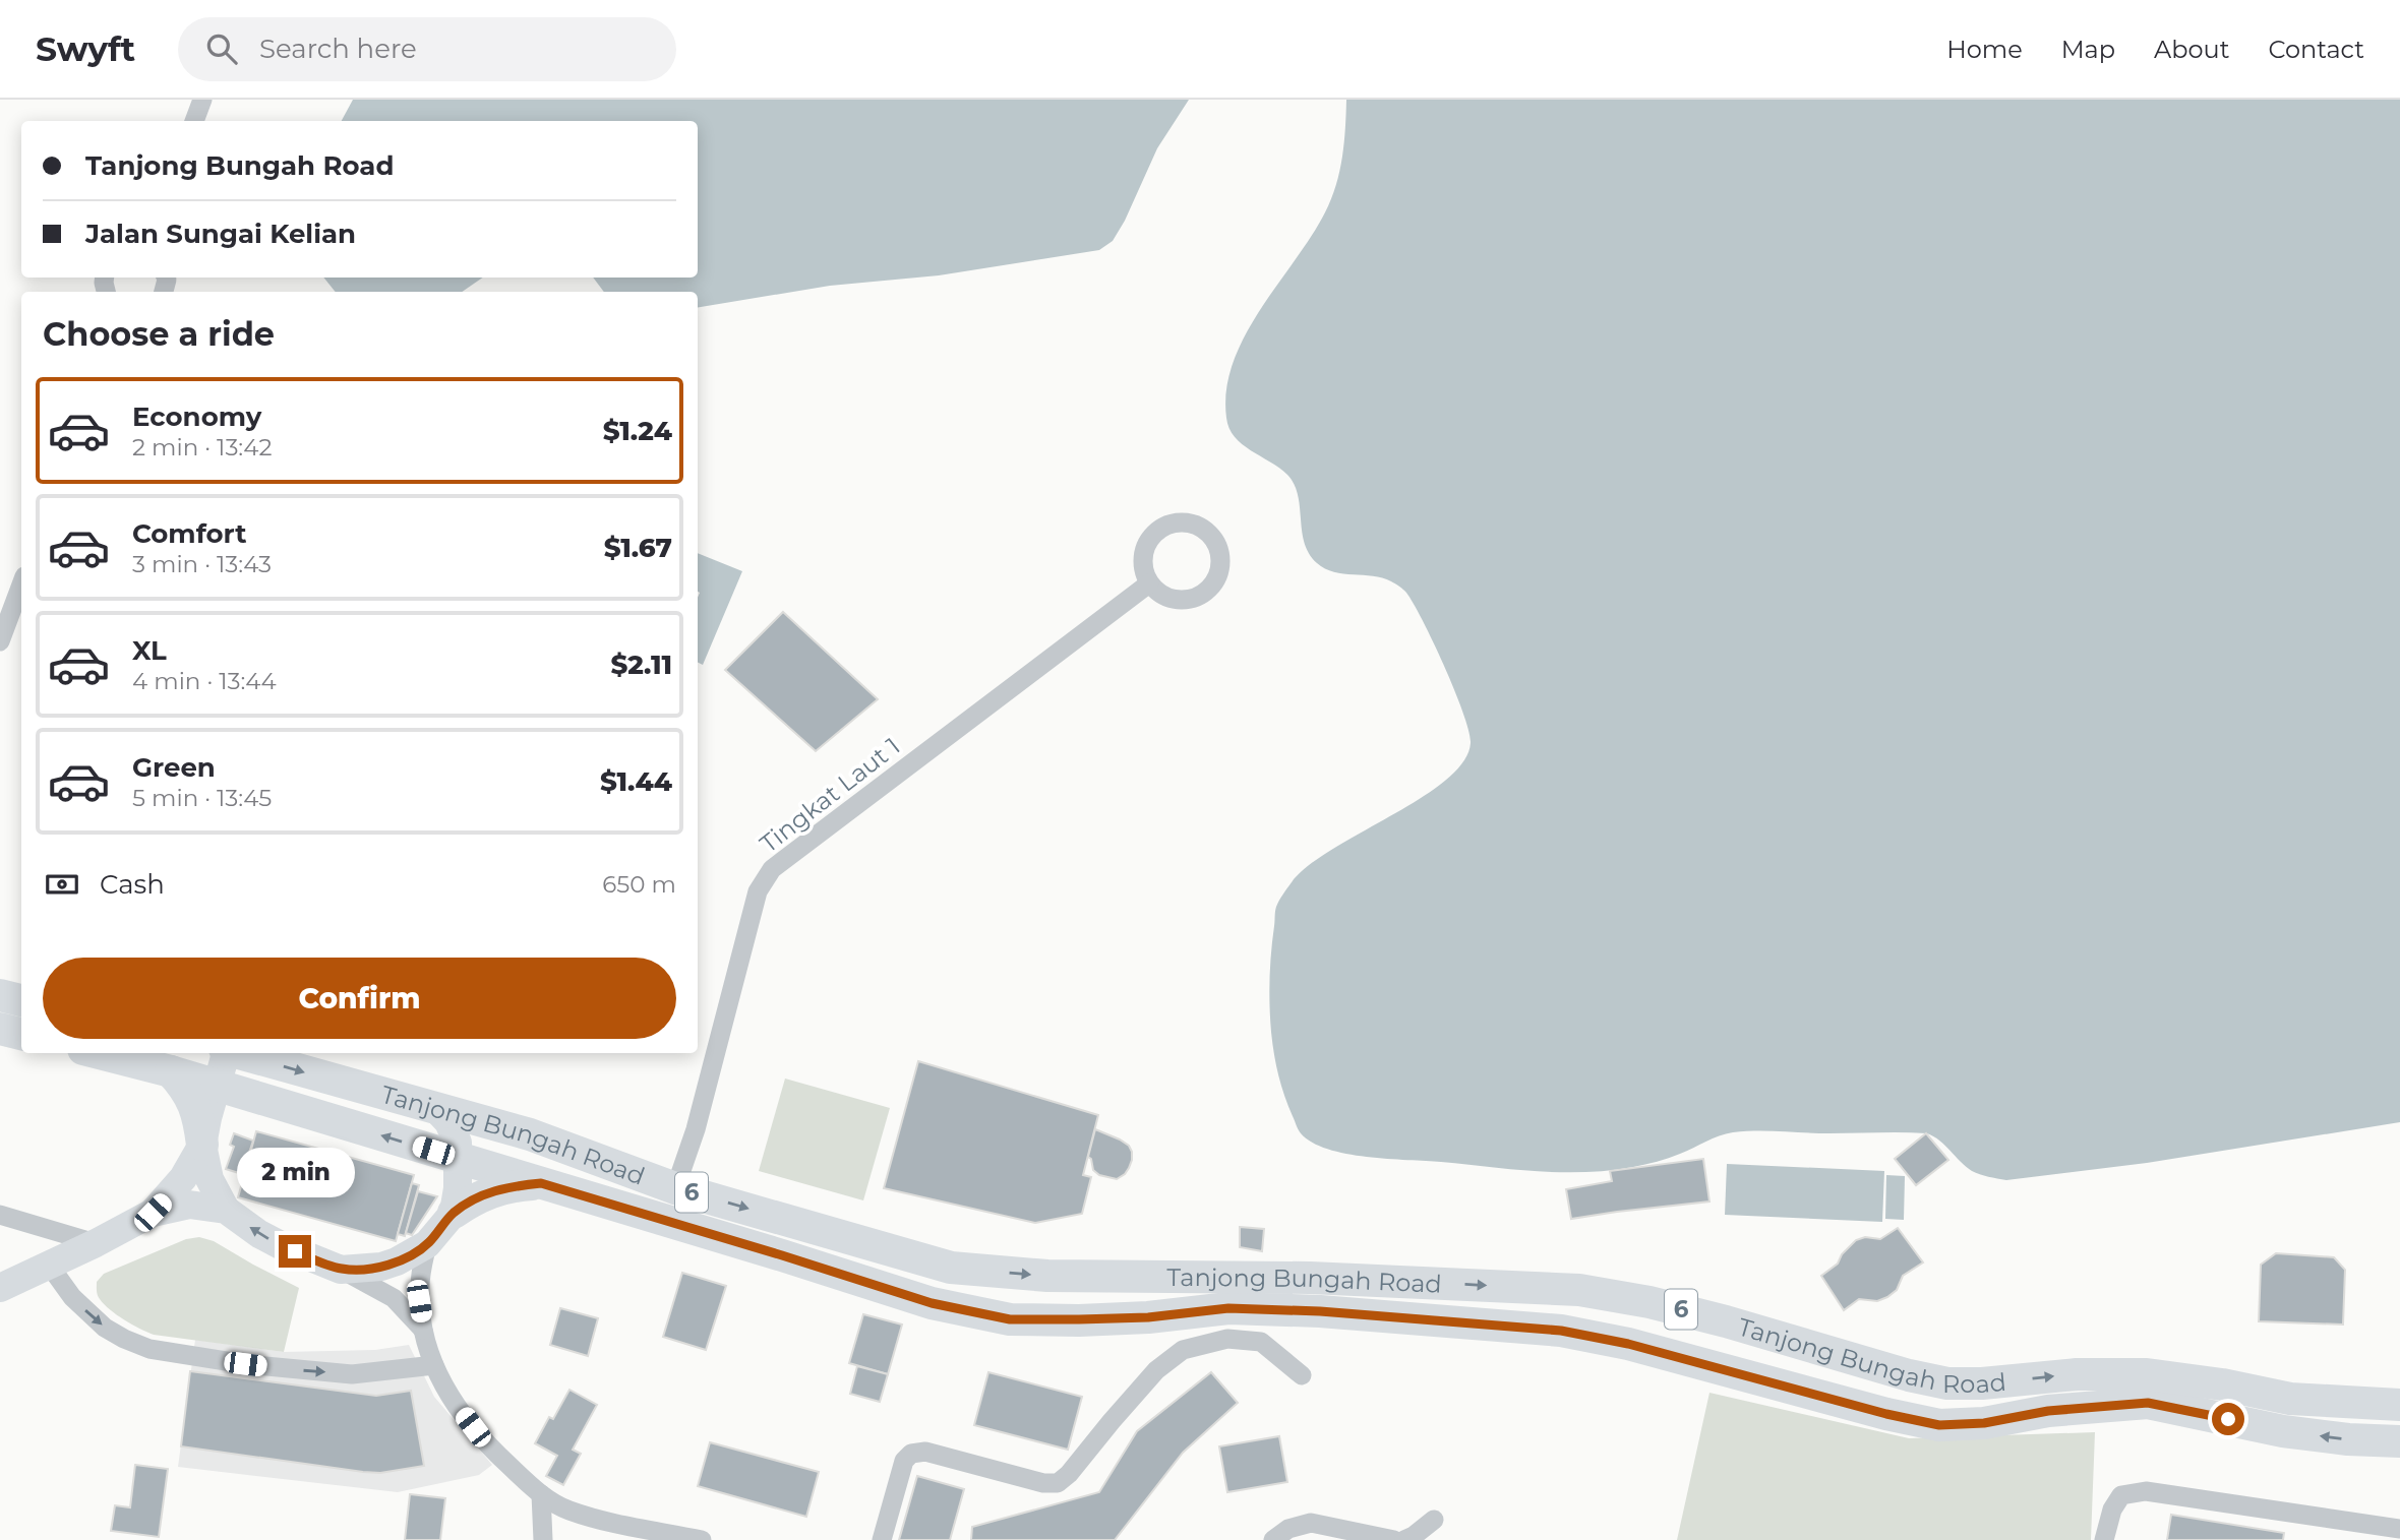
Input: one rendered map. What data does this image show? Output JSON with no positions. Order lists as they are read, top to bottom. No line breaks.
{"streets":{"main road":["Tanjong Bungah Road","6"],"street":["Tingkat Laut 1"]},"crossings":[["Tingkat Laut 1","Tanjong Bungah Road"]],"page":{"header":"Swyft","search":"Search here","nav":["Home","Map","About","Contact"],"banner":["Tanjong Bungah Road","Jalan Sungai Kelian"],"heading":"Choose a ride","list":[{"name":"Economy","note":"2 min · 13:42","value":"$1.24"},{"name":"Comfort","note":"3 min · 13:43","value":"$1.67"},{"name":"XL","note":"4 min · 13:44","value":"$2.11"},{"name":"Green","note":"5 min · 13:45","value":"$1.44"}],"pay":["Cash","650 m"],"buttons":"Confirm","bubble":"2 min"}}
